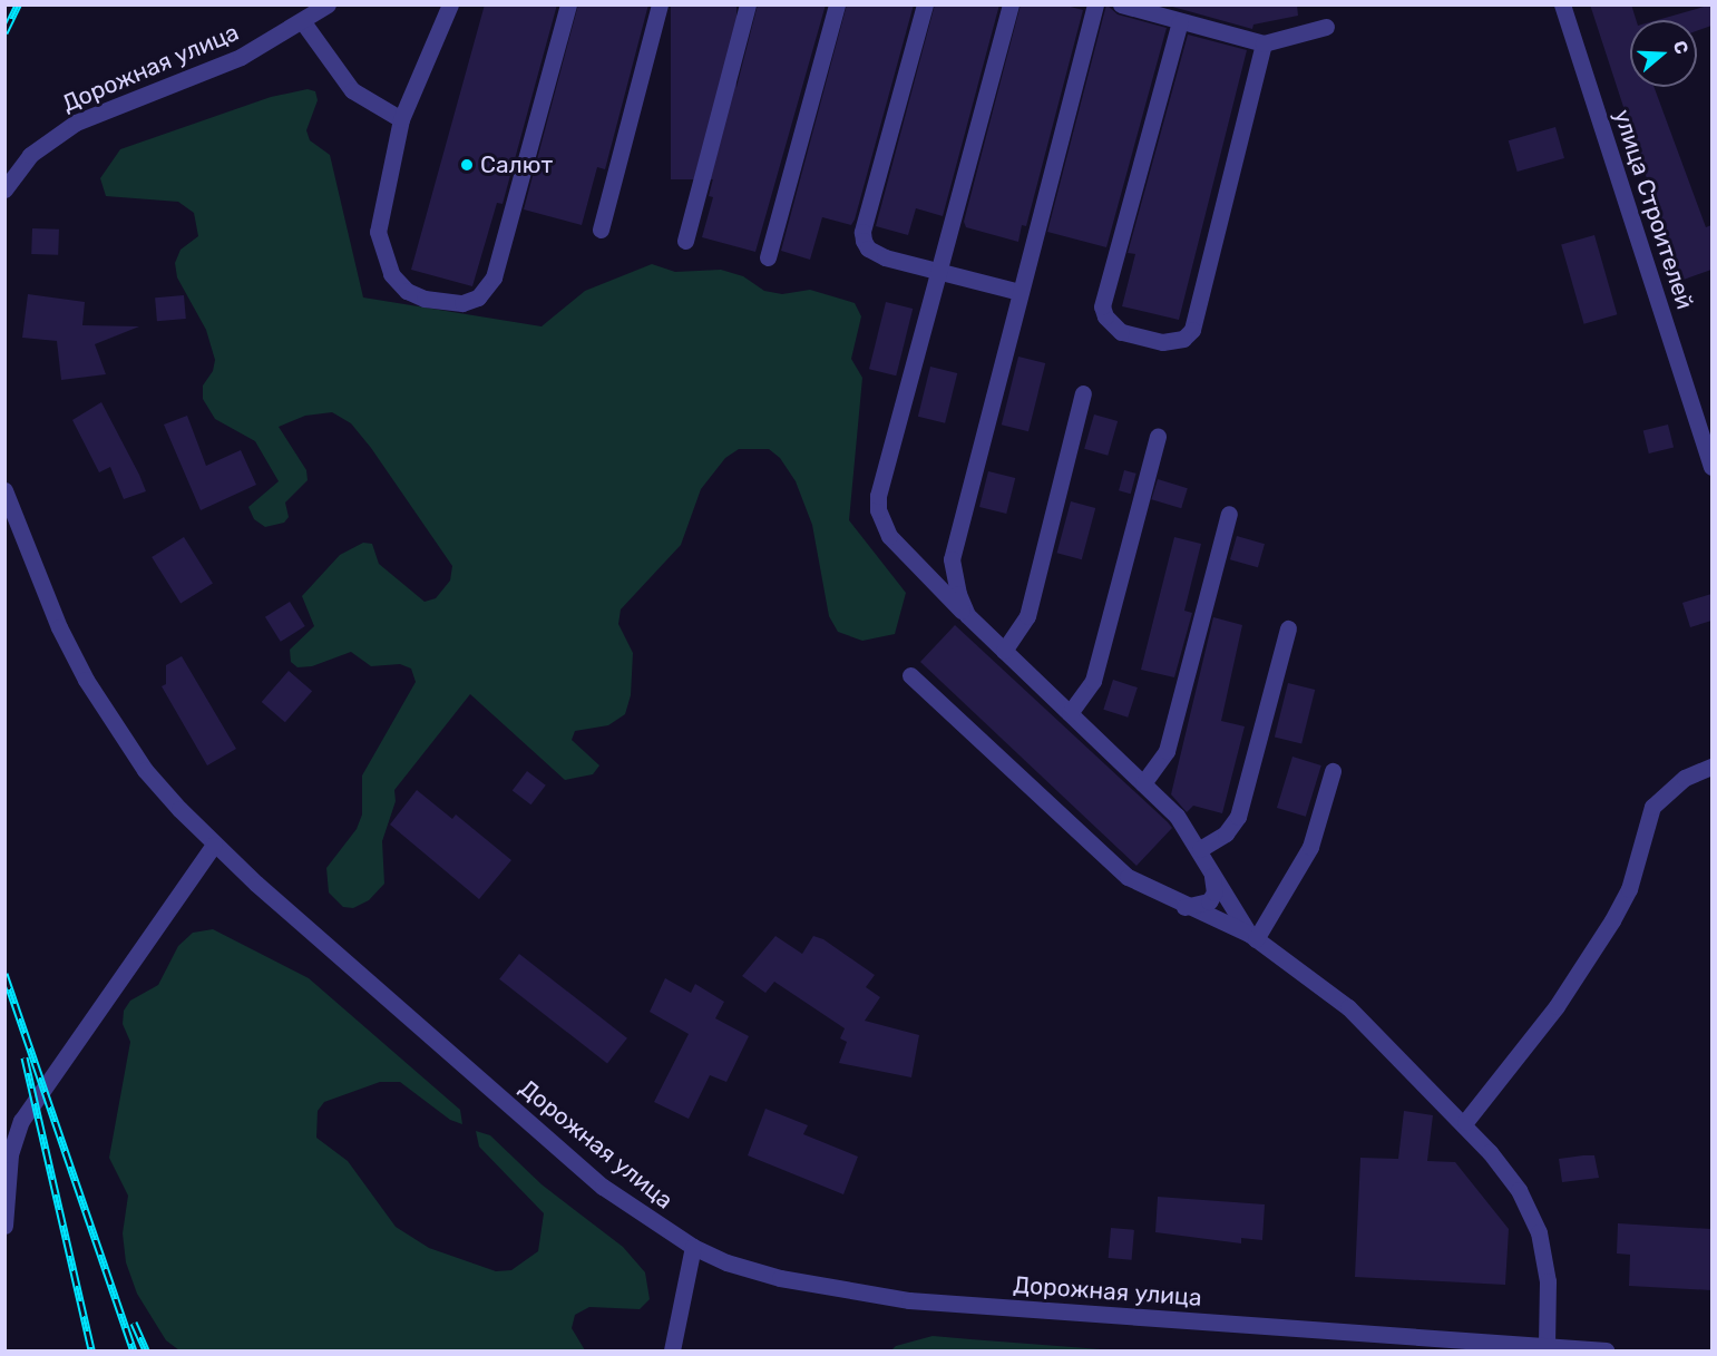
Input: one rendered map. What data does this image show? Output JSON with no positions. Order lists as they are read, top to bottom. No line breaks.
{"streets":{"street":["Дорожная улица","улица Строителей"]},"places":["Салют"],"north":"right"}
